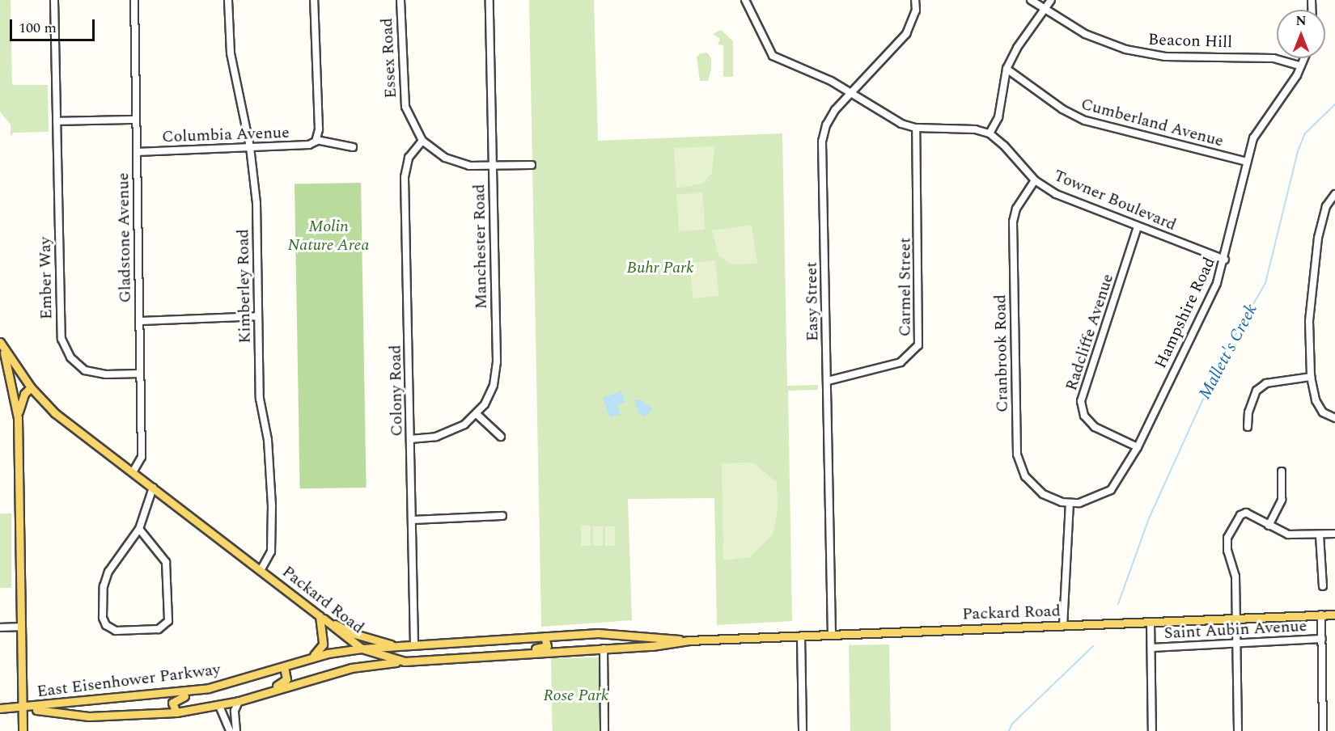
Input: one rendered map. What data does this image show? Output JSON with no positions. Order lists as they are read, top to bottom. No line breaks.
{"streets":{"main road":["Packard Road","East Eisenhower Parkway"],"street":["Beacon Hill","Essex Road","Cumberland Avenue","Columbia Avenue","Towner Boulevard","Gladstone Avenue","Manchester Road","Ember Way","Kimberley Road","Carmel Street","Easy Street","Hampshire Road","Radcliffe Avenue","Cranbrook Road","Colony Road","Saint Aubin Avenue"]},"crossings":[["Beacon Hill","Hampshire Road"],["Essex Road","Manchester Road"],["Essex Road","Colony Road"],["Cumberland Avenue","Hampshire Road"],["Columbia Avenue","Gladstone Avenue"],["Columbia Avenue","Kimberley Road"],["Towner Boulevard","Hampshire Road"],["Towner Boulevard","Radcliffe Avenue"],["Towner Boulevard","Cranbrook Road"],["Gladstone Avenue","Ember Way"],["Gladstone Avenue","Packard Road"],["Manchester Road","Colony Road"],["Kimberley Road","Packard Road"],["Carmel Street","Easy Street"],["Easy Street","Packard Road"],["Hampshire Road","Radcliffe Avenue"],["Hampshire Road","Cranbrook Road"],["Colony Road","Packard Road"],["Packard Road","East Eisenhower Parkway"]],"water":["Mallett's Creek"],"parks":["Molin Nature Area","Buhr Park","Rose Park"],"scale_bar":"100 m","north":"top"}
